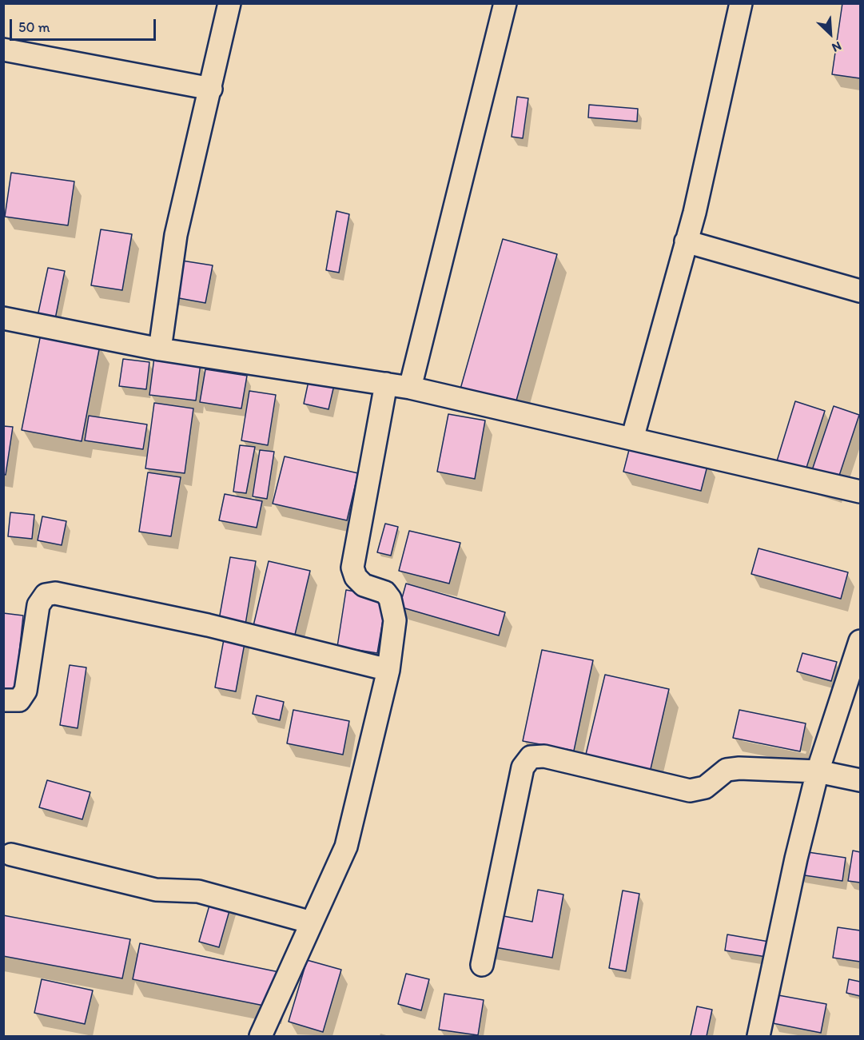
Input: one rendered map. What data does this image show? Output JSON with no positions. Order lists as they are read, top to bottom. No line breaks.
{"scale_bar":"50 m","north":"bottom right"}
